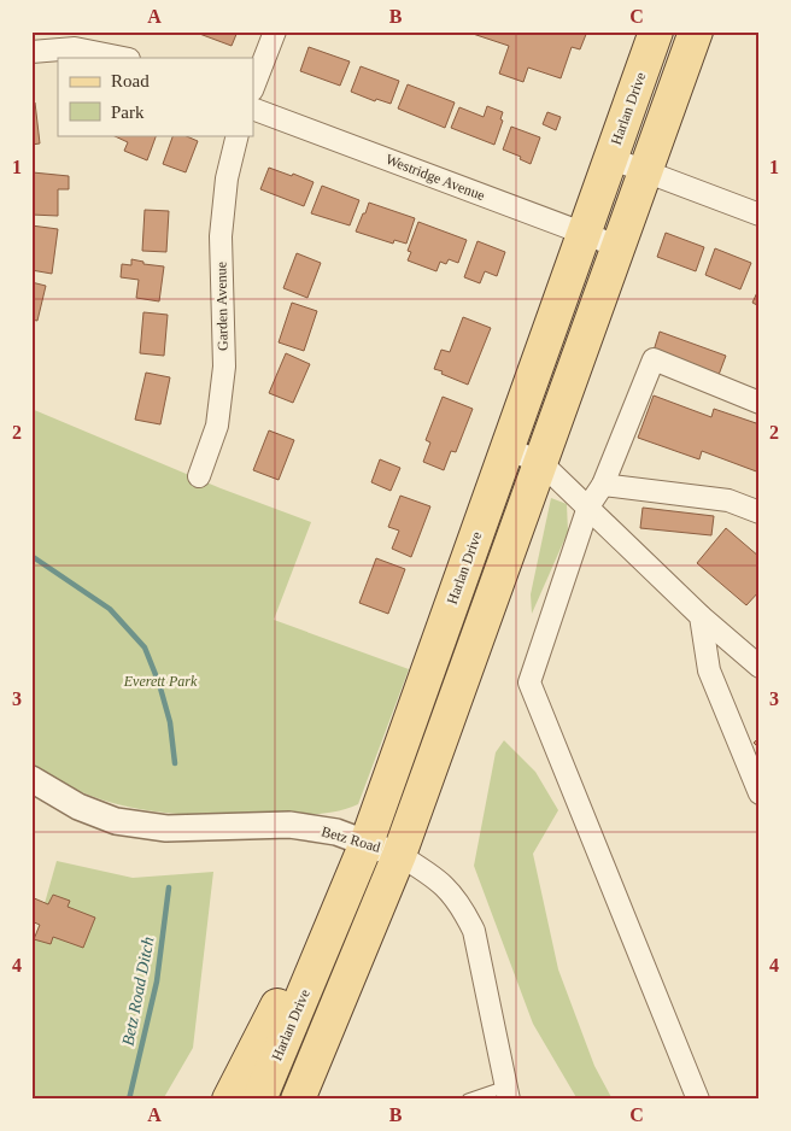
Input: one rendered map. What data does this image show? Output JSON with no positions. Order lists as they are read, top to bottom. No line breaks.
{"streets":{"main road":["Harlan Drive"],"street":["Westridge Avenue","Garden Avenue","Betz Road"]},"crossings":[["Harlan Drive","Westridge Avenue"],["Harlan Drive","Betz Road"]],"water":["Betz Road Ditch"],"parks":["Everett Park"],"legend":["Road","Park"],"grid":{"columns":["A","B","C"],"rows":["1","2","3","4"]}}
